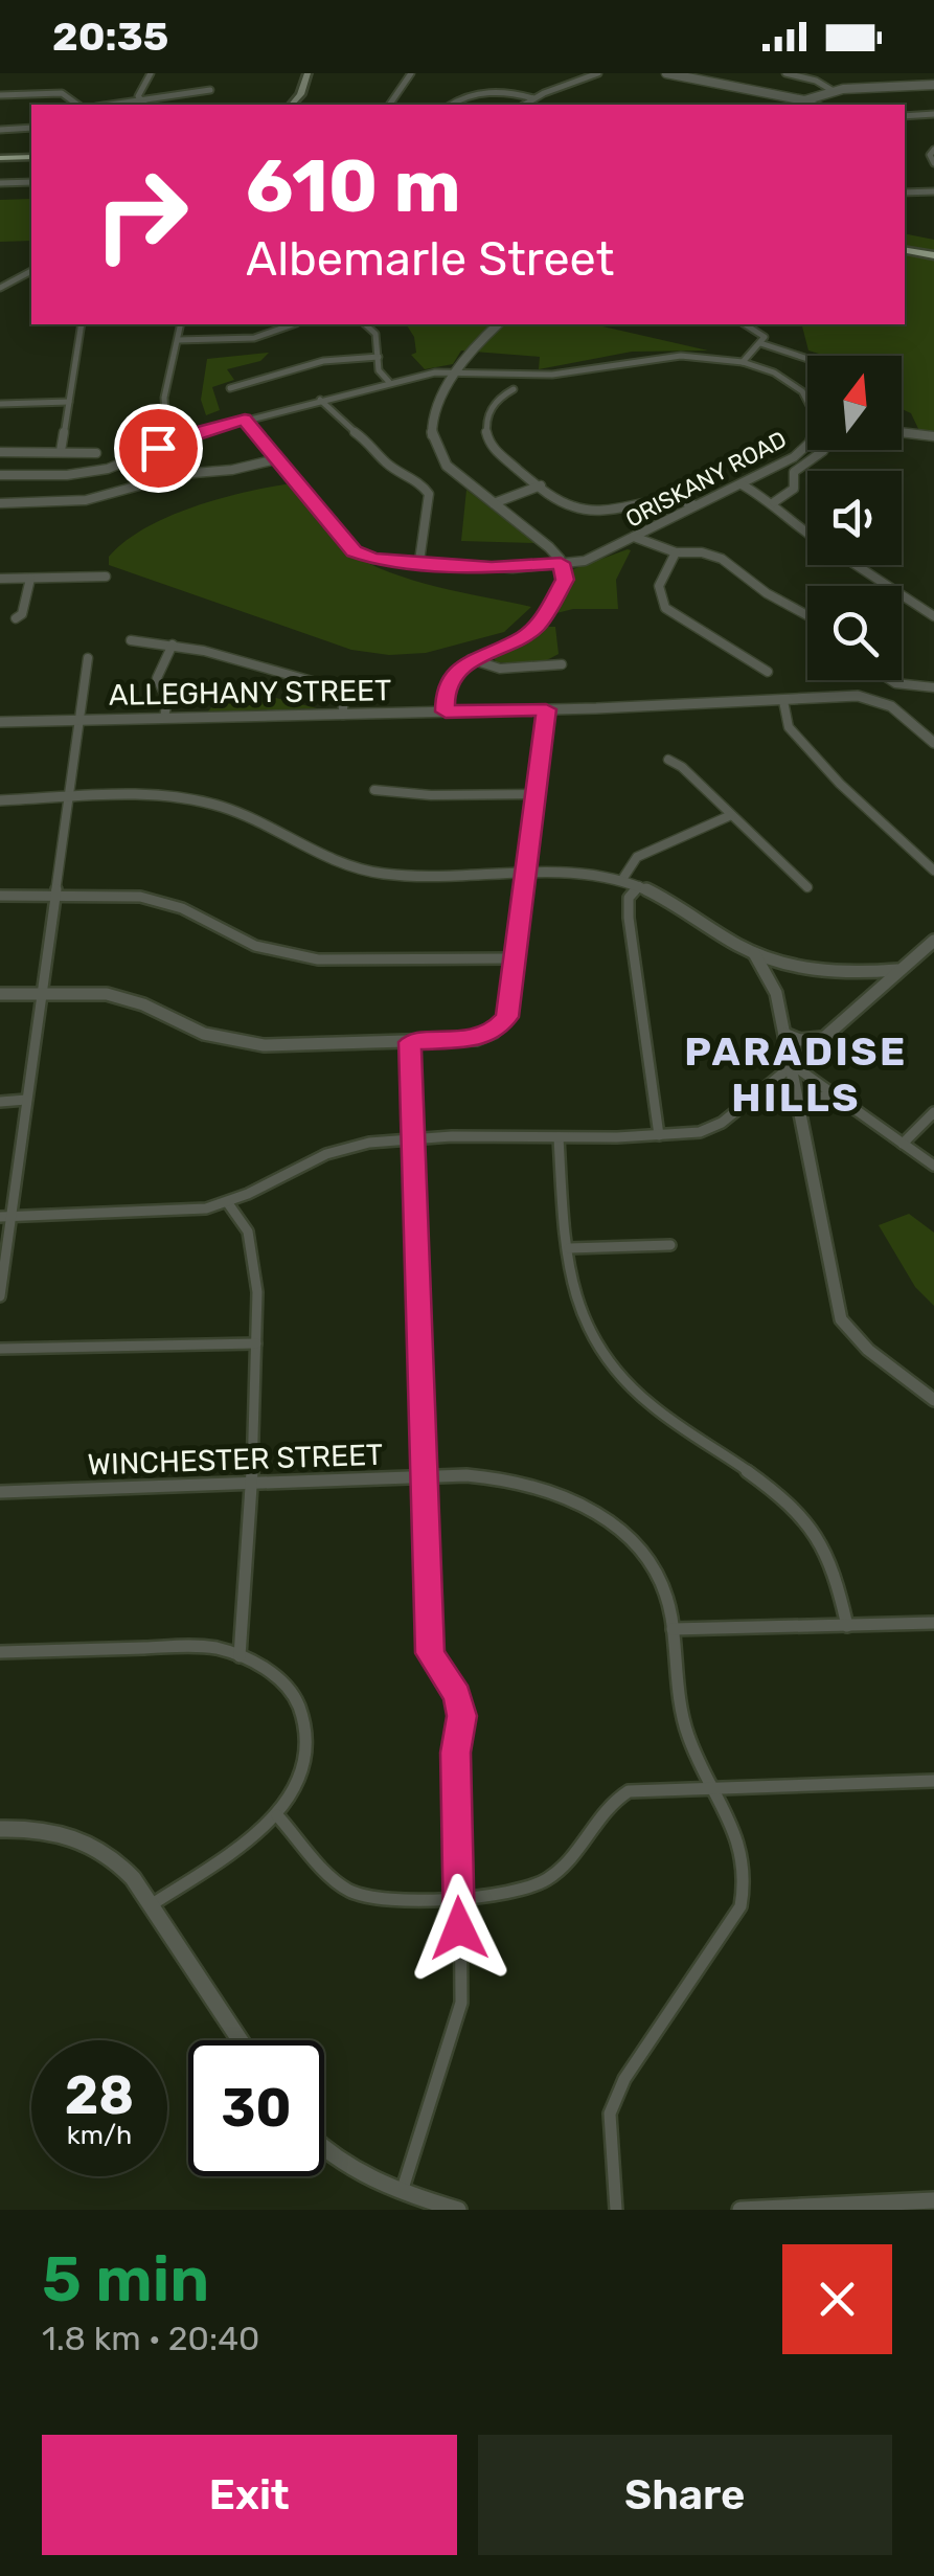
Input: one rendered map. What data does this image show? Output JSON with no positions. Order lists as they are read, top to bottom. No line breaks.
{"streets":{"street":["ORISKANY ROAD","ALLEGHANY STREET","WINCHESTER STREET"]},"districts":["PARADISE HILLS"],"north":"top","page":{"status":"20:35","turn":["610 m","Albemarle Street"],"speed":"28 km/h","limit":"30","heading":["5 min","1.8 km · 20:40"],"buttons":["Exit","Share"]}}
